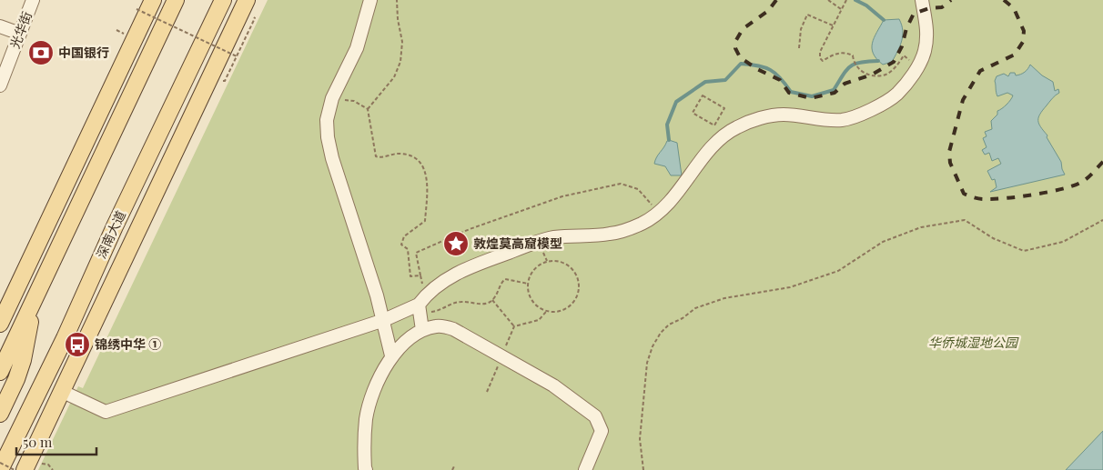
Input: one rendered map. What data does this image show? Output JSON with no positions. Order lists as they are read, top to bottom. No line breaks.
{"streets":{"main road":["深南大道"],"street":["光华街"]},"parks":["华侨城湿地公园"],"places":{"bank":["中国银行"],"place":["敦煌莫高窟模型"],"bus stop":["锦绣中华 ①"]},"scale_bar":"50 m"}
